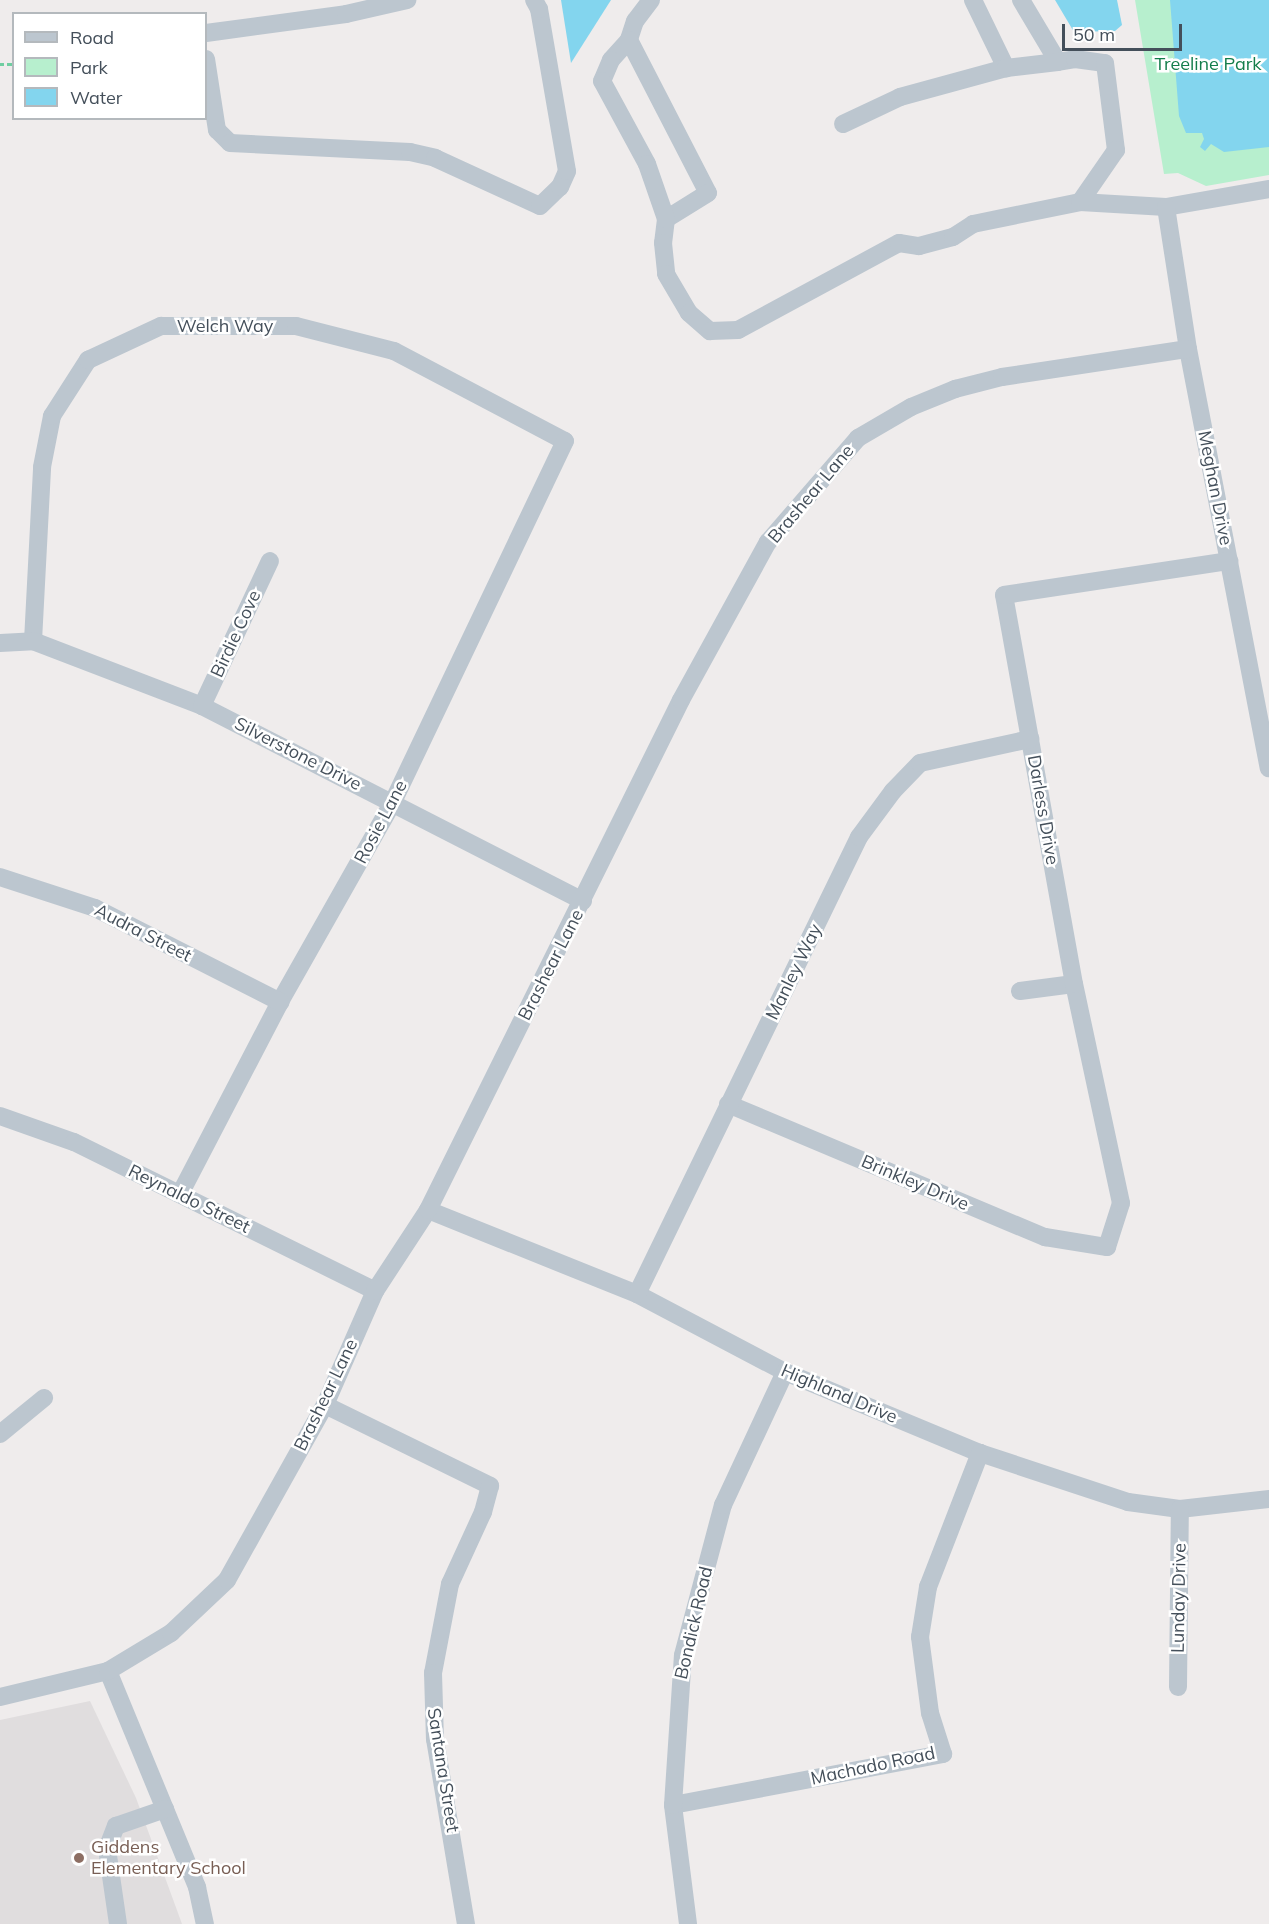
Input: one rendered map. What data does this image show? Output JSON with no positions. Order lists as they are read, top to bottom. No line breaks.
{"streets":{"street":["Welch Way","Meghan Drive","Brashear Lane","Birdie Cove","Silverstone Drive","Darless Drive","Rosie Lane","Audra Street","Manley Way","Brinkley Drive","Reynaldo Street","Highland Drive","Lunday Drive","Bondick Road","Machado Road","Santana Street"]},"crossings":[["Welch Way","Silverstone Drive"],["Welch Way","Rosie Lane"],["Meghan Drive","Brashear Lane"],["Meghan Drive","Darless Drive"],["Brashear Lane","Silverstone Drive"],["Brashear Lane","Reynaldo Street"],["Brashear Lane","Highland Drive"],["Brashear Lane","Santana Street"],["Birdie Cove","Silverstone Drive"],["Silverstone Drive","Rosie Lane"],["Darless Drive","Manley Way"],["Darless Drive","Brinkley Drive"],["Rosie Lane","Audra Street"],["Rosie Lane","Reynaldo Street"],["Manley Way","Brinkley Drive"],["Manley Way","Highland Drive"],["Highland Drive","Lunday Drive"],["Highland Drive","Bondick Road"],["Highland Drive","Machado Road"],["Bondick Road","Machado Road"]],"parks":["Treeline Park"],"places":["Giddens Elementary School"],"legend":["Road","Park","Water"],"scale_bar":"50 m"}
